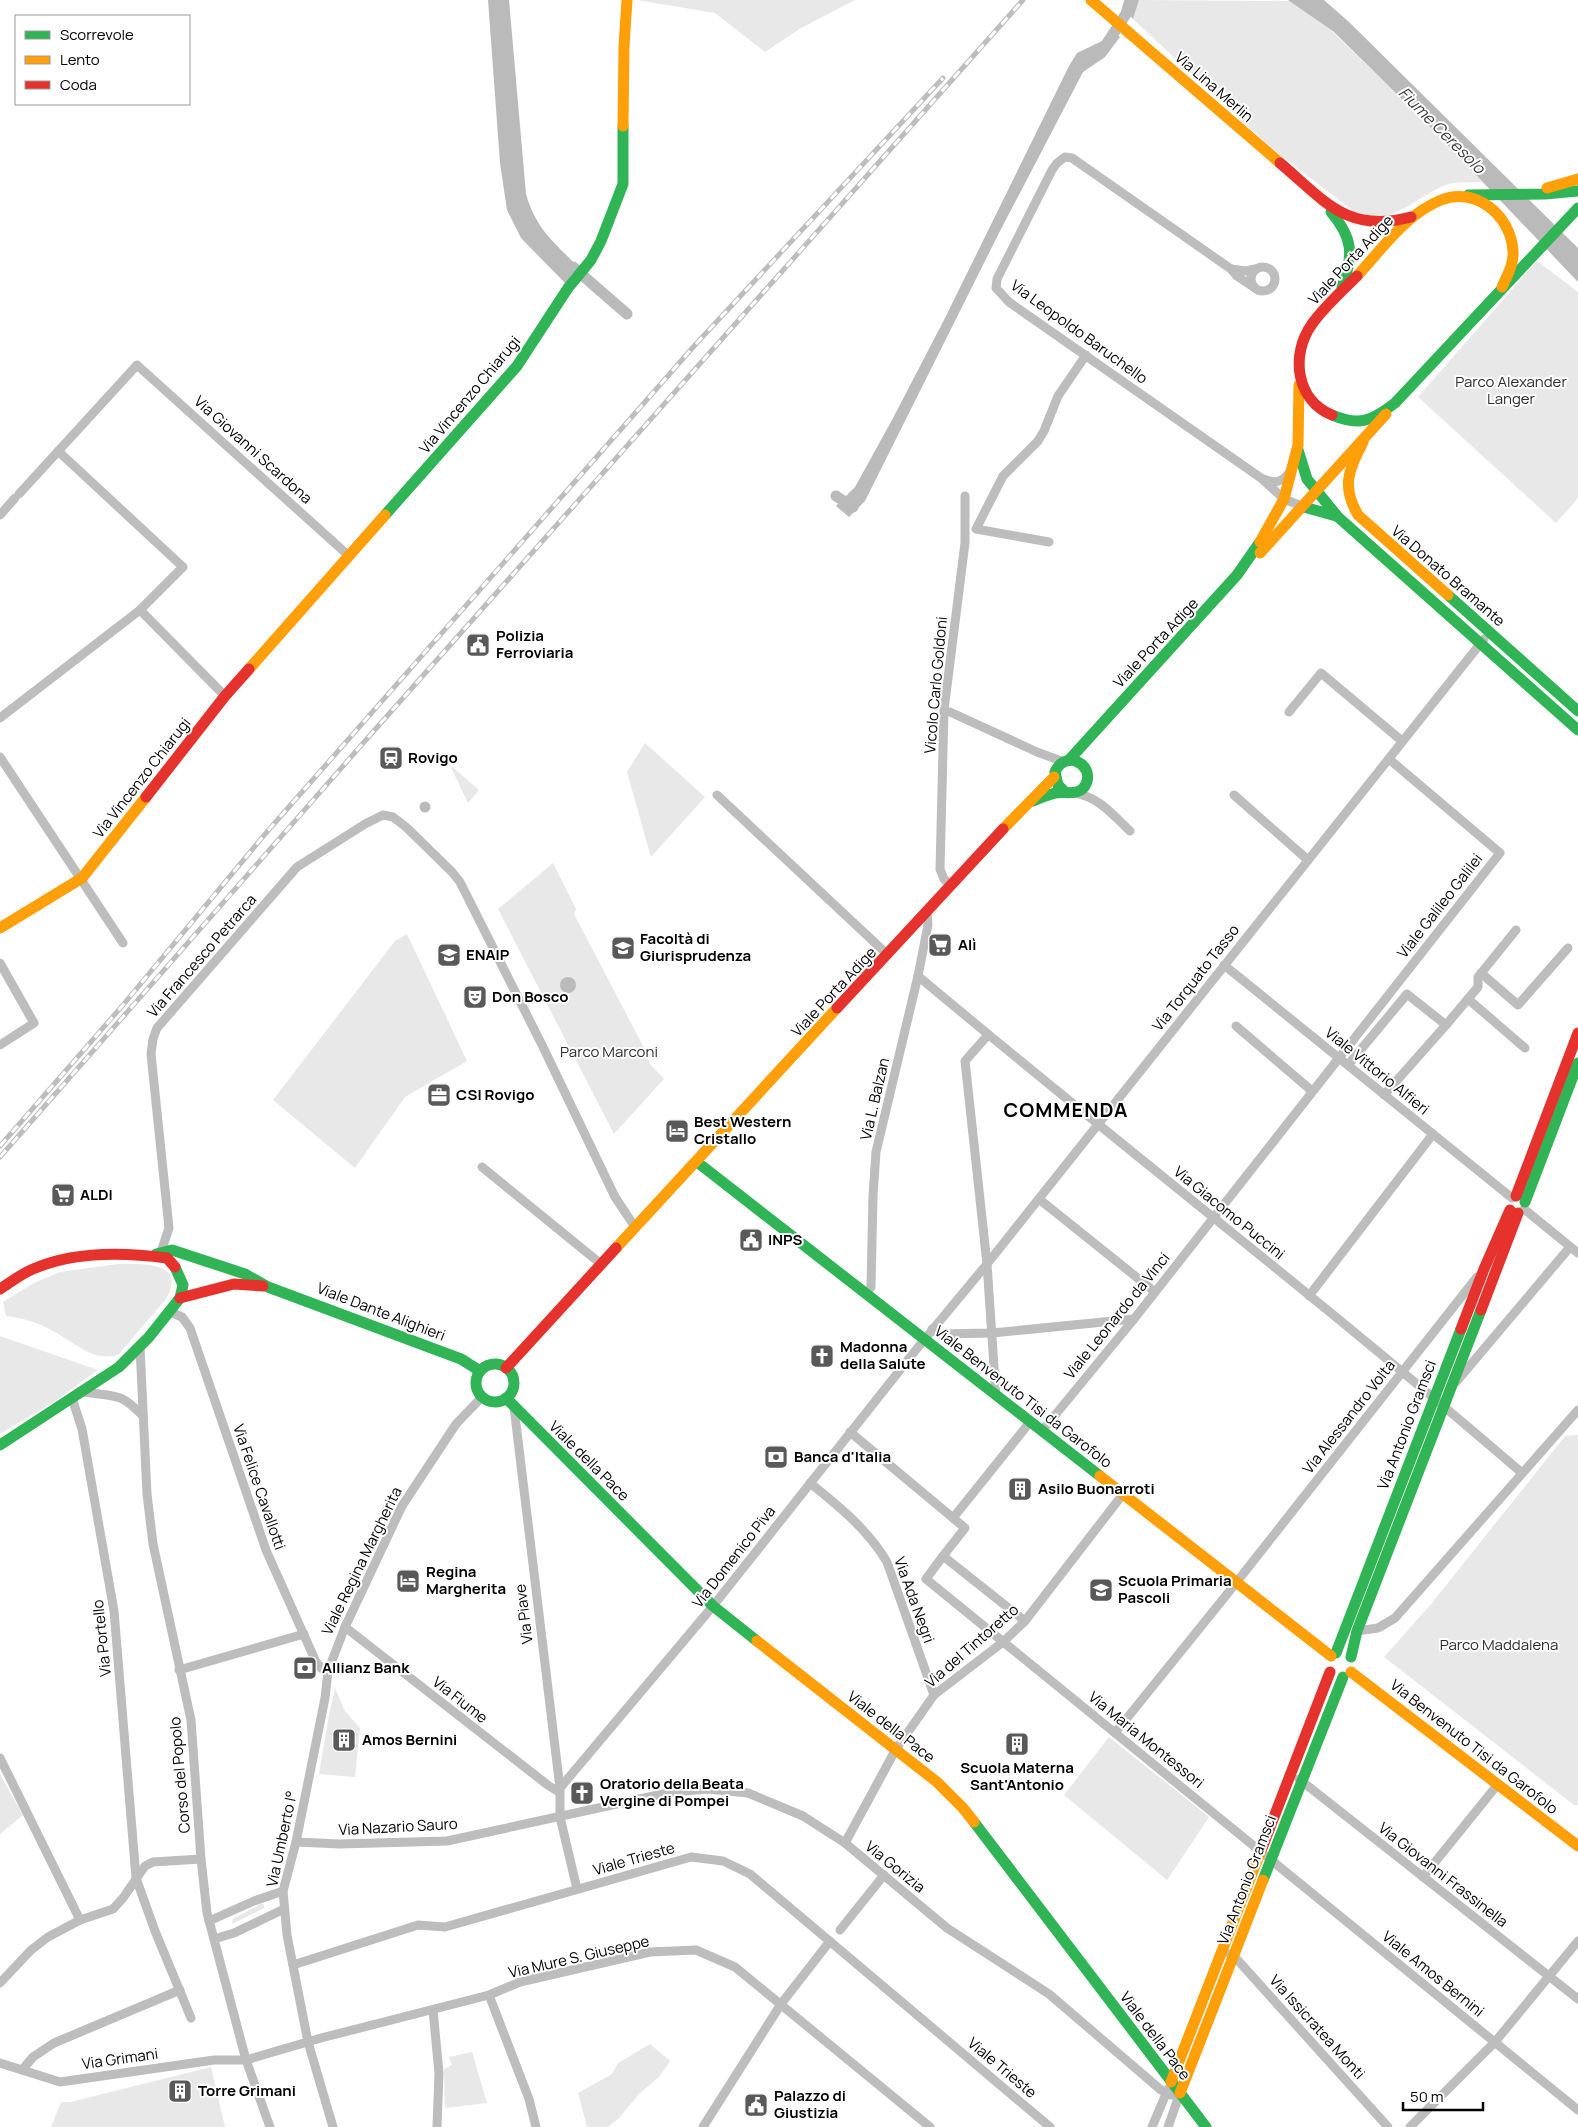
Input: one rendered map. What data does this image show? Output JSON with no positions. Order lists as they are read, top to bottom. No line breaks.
{"streets":{"street":["Via Lina Merlin","Viale Porta Adige","Via Leopoldo Baruchello","Via Vincenzo Chiarugi","Via Giovanni Scardona","Via Donato Bramante","Vicolo Carlo Goldoni","Viale Galileo Galilei","Via Francesco Petrarca","Via Torquato Tasso","Viale Vittorio Alfieri","Via L. Balzan","Via Giacomo Puccini","Viale Dante Alighieri","Viale Leonardo da Vinci","Viale Benvenuto Tisi da Garofolo","Via Alessandro Volta","Via Antonio Gramsci","Viale della Pace","Via Felice Cavallotti","Via Domenico Piva","Viale Regina Margherita","Via Ada Negri","Via Piave","Via Portello","Via del Tintoretto","Via Fiume","Via Maria Montessori","Via Benvenuto Tisi da Garofolo","Corso del Popolo","Via Nazario Sauro","Via Umberto I°","Viale Trieste","Via Gorizia","Via Giovanni Frassinella","Via Mure S. Giuseppe","Viale Amos Bernini","Via Issicratea Monti","Via Grimani"]},"crossings":[["Via Lina Merlin","Viale Porta Adige"],["Viale Porta Adige","Via Leopoldo Baruchello"],["Viale Porta Adige","Via Donato Bramante"],["Viale Porta Adige","Vicolo Carlo Goldoni"],["Viale Porta Adige","Via Francesco Petrarca"],["Viale Porta Adige","Via L. Balzan"],["Viale Porta Adige","Viale Benvenuto Tisi da Garofolo"],["Via Vincenzo Chiarugi","Via Giovanni Scardona"],["Via Donato Bramante","Via Torquato Tasso"],["Viale Galileo Galilei","Via Torquato Tasso"],["Viale Galileo Galilei","Viale Vittorio Alfieri"],["Viale Galileo Galilei","Via Giacomo Puccini"],["Viale Galileo Galilei","Viale Leonardo da Vinci"],["Via Torquato Tasso","Viale Vittorio Alfieri"],["Via Torquato Tasso","Via Giacomo Puccini"],["Via Torquato Tasso","Viale Benvenuto Tisi da Garofolo"],["Via Torquato Tasso","Via Domenico Piva"],["Viale Vittorio Alfieri","Via Antonio Gramsci"],["Via L. Balzan","Via Giacomo Puccini"],["Via L. Balzan","Viale Benvenuto Tisi da Garofolo"],["Via Giacomo Puccini","Viale Leonardo da Vinci"],["Via Giacomo Puccini","Via Alessandro Volta"],["Via Giacomo Puccini","Via Antonio Gramsci"],["Viale Dante Alighieri","Viale della Pace"],["Viale Dante Alighieri","Viale Regina Margherita"],["Viale Dante Alighieri","Via Piave"],["Viale Leonardo da Vinci","Viale Benvenuto Tisi da Garofolo"],["Viale Benvenuto Tisi da Garofolo","Via Alessandro Volta"],["Viale Benvenuto Tisi da Garofolo","Via Antonio Gramsci"],["Viale Benvenuto Tisi da Garofolo","Via Domenico Piva"],["Viale Benvenuto Tisi da Garofolo","Via del Tintoretto"],["Viale Benvenuto Tisi da Garofolo","Via Benvenuto Tisi da Garofolo"],["Via Alessandro Volta","Via Antonio Gramsci"],["Via Alessandro Volta","Via Maria Montessori"],["Via Antonio Gramsci","Viale della Pace"],["Via Antonio Gramsci","Via Maria Montessori"],["Via Antonio Gramsci","Via Benvenuto Tisi da Garofolo"],["Via Antonio Gramsci","Via Giovanni Frassinella"],["Via Antonio Gramsci","Viale Amos Bernini"],["Via Antonio Gramsci","Via Issicratea Monti"],["Viale della Pace","Via Domenico Piva"],["Viale della Pace","Viale Regina Margherita"],["Viale della Pace","Via Piave"],["Viale della Pace","Via del Tintoretto"],["Via Felice Cavallotti","Viale Regina Margherita"],["Via Felice Cavallotti","Via Umberto I°"],["Via Domenico Piva","Via Ada Negri"],["Via Domenico Piva","Via Piave"],["Via Domenico Piva","Via Fiume"],["Viale Regina Margherita","Via Piave"],["Viale Regina Margherita","Via Fiume"],["Viale Regina Margherita","Via Umberto I°"],["Via Ada Negri","Via del Tintoretto"],["Via Piave","Via Fiume"],["Via Piave","Via Nazario Sauro"],["Via Piave","Viale Trieste"],["Via Piave","Via Gorizia"],["Via del Tintoretto","Via Maria Montessori"],["Via del Tintoretto","Via Gorizia"],["Via Maria Montessori","Viale Amos Bernini"],["Corso del Popolo","Via Grimani"],["Via Nazario Sauro","Via Umberto I°"],["Via Nazario Sauro","Via Gorizia"],["Via Umberto I°","Viale Trieste"],["Via Umberto I°","Via Mure S. Giuseppe"],["Via Umberto I°","Via Grimani"],["Via Mure S. Giuseppe","Via Grimani"]],"districts":["COMMENDA"],"water":["Fiume Ceresolo"],"parks":["Parco Alexander Langer","Parco Marconi","Parco Maddalena"],"places":{"public building":["Polizia Ferroviaria","INPS","Palazzo di Giustizia"],"station":["Rovigo"],"supermarket":["Alì","ALDI"],"school or university":["Facoltà di Giurisprudenza","ENAIP","Scuola Primaria Pascoli"],"theatre":["Don Bosco"],"office":["CSI Rovigo"],"hotel":["Best Western Cristallo","Regina Margherita"],"church":["Madonna della Salute","Oratorio della Beata Vergine di Pompei"],"bank":["Banca d'Italia","Allianz Bank"],"building":["Asilo Buonarroti","Amos Bernini","Scuola Materna Sant'Antonio","Torre Grimani"]},"legend":["Scorrevole","Lento","Coda"],"scale_bar":"50 m"}
